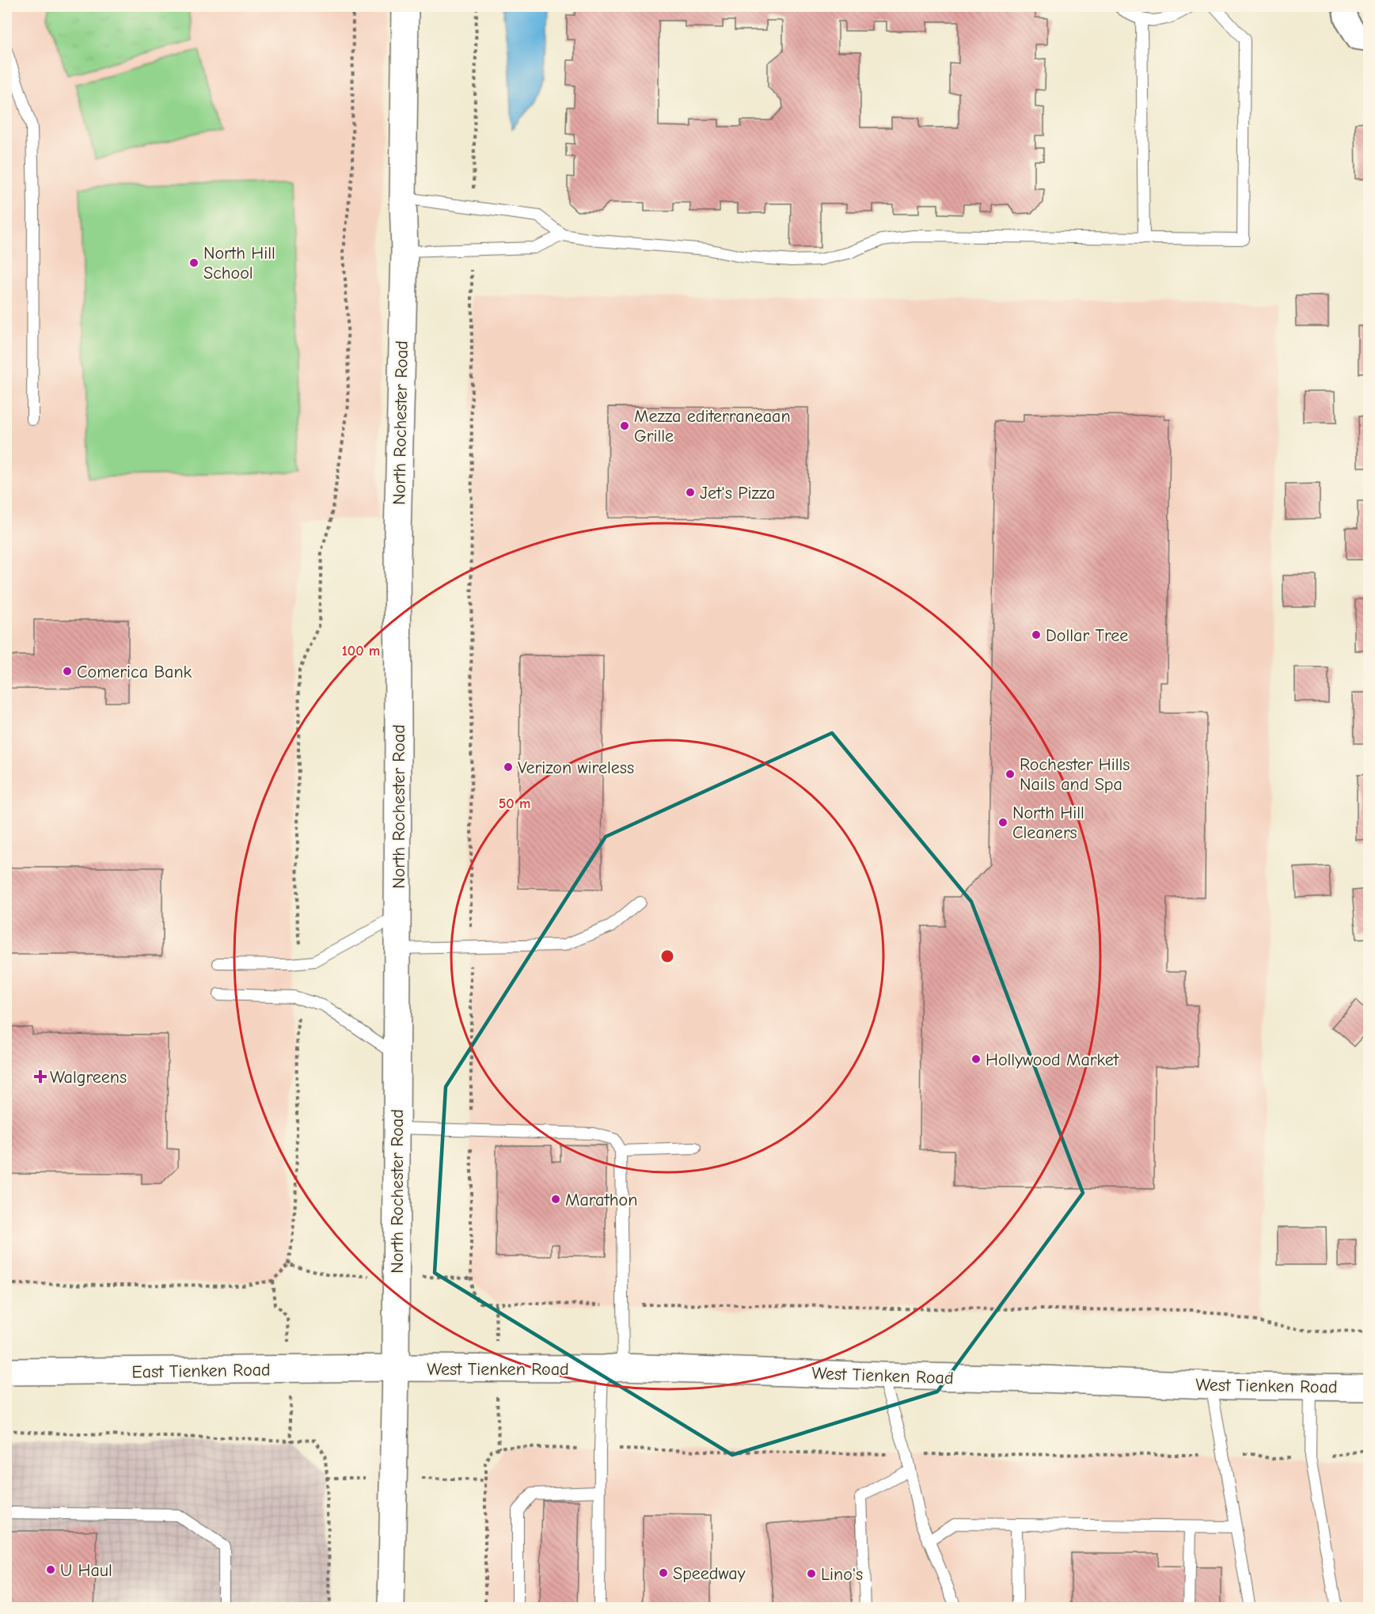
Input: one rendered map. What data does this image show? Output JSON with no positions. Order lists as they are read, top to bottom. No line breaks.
{"streets":{"main road":["North Rochester Road","West Tienken Road","East Tienken Road"]},"crossings":[["North Rochester Road","West Tienken Road"],["North Rochester Road","East Tienken Road"],["West Tienken Road","East Tienken Road"]],"places":{"other":["North Hill School","Mezza editerraneaan Grille","Jet's Pizza","Dollar Tree","Comerica Bank","Verizon wireless","Rochester Hills Nails and Spa","North Hill Cleaners","Hollywood Market","Marathon","U Haul","Speedway","Lino's"],"health":["Walgreens"]},"rings":["100 m","50 m"]}
